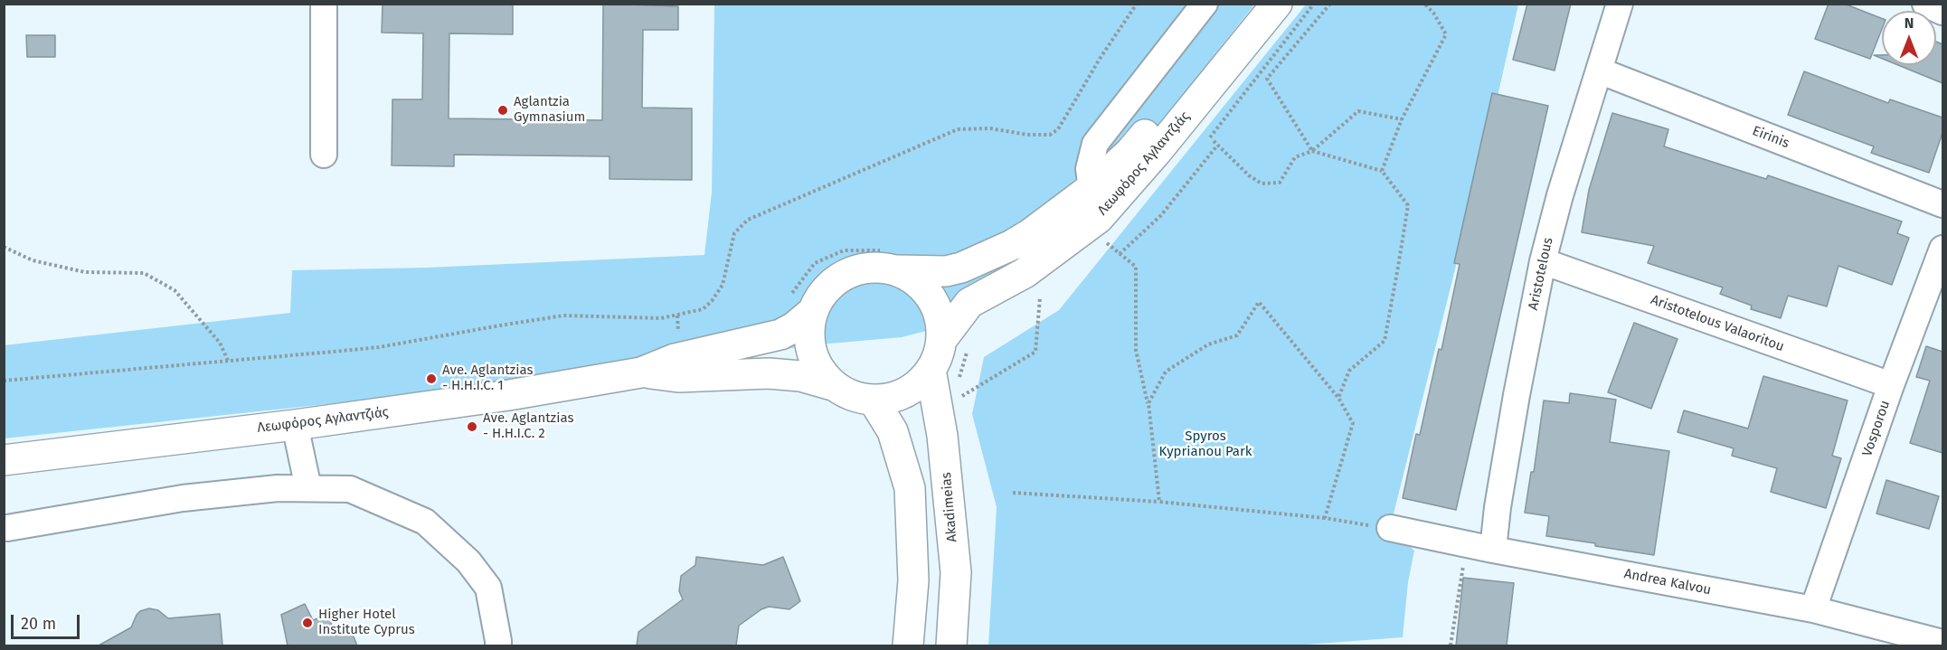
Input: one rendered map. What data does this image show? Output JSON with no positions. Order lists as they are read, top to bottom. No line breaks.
{"streets":{"main road":["Λεωφόρος Αγλαντζιάς","Akadimeias"],"street":["Eirinis","Aristotelous","Aristotelous Valaoritou","Vosporou","Andrea Kalvou"]},"crossings":[["Eirinis","Aristotelous"],["Λεωφόρος Αγλαντζιάς","Akadimeias"],["Aristotelous","Aristotelous Valaoritou"],["Aristotelous","Andrea Kalvou"],["Aristotelous Valaoritou","Vosporou"],["Vosporou","Andrea Kalvou"]],"parks":["Spyros Kyprianou Park"],"places":["Aglantzia Gymnasium","Ave. Aglantzias - H.H.I.C. 1","Ave. Aglantzias - H.H.I.C. 2","Higher Hotel Institute Cyprus"],"scale_bar":"20 m","north":"top"}
